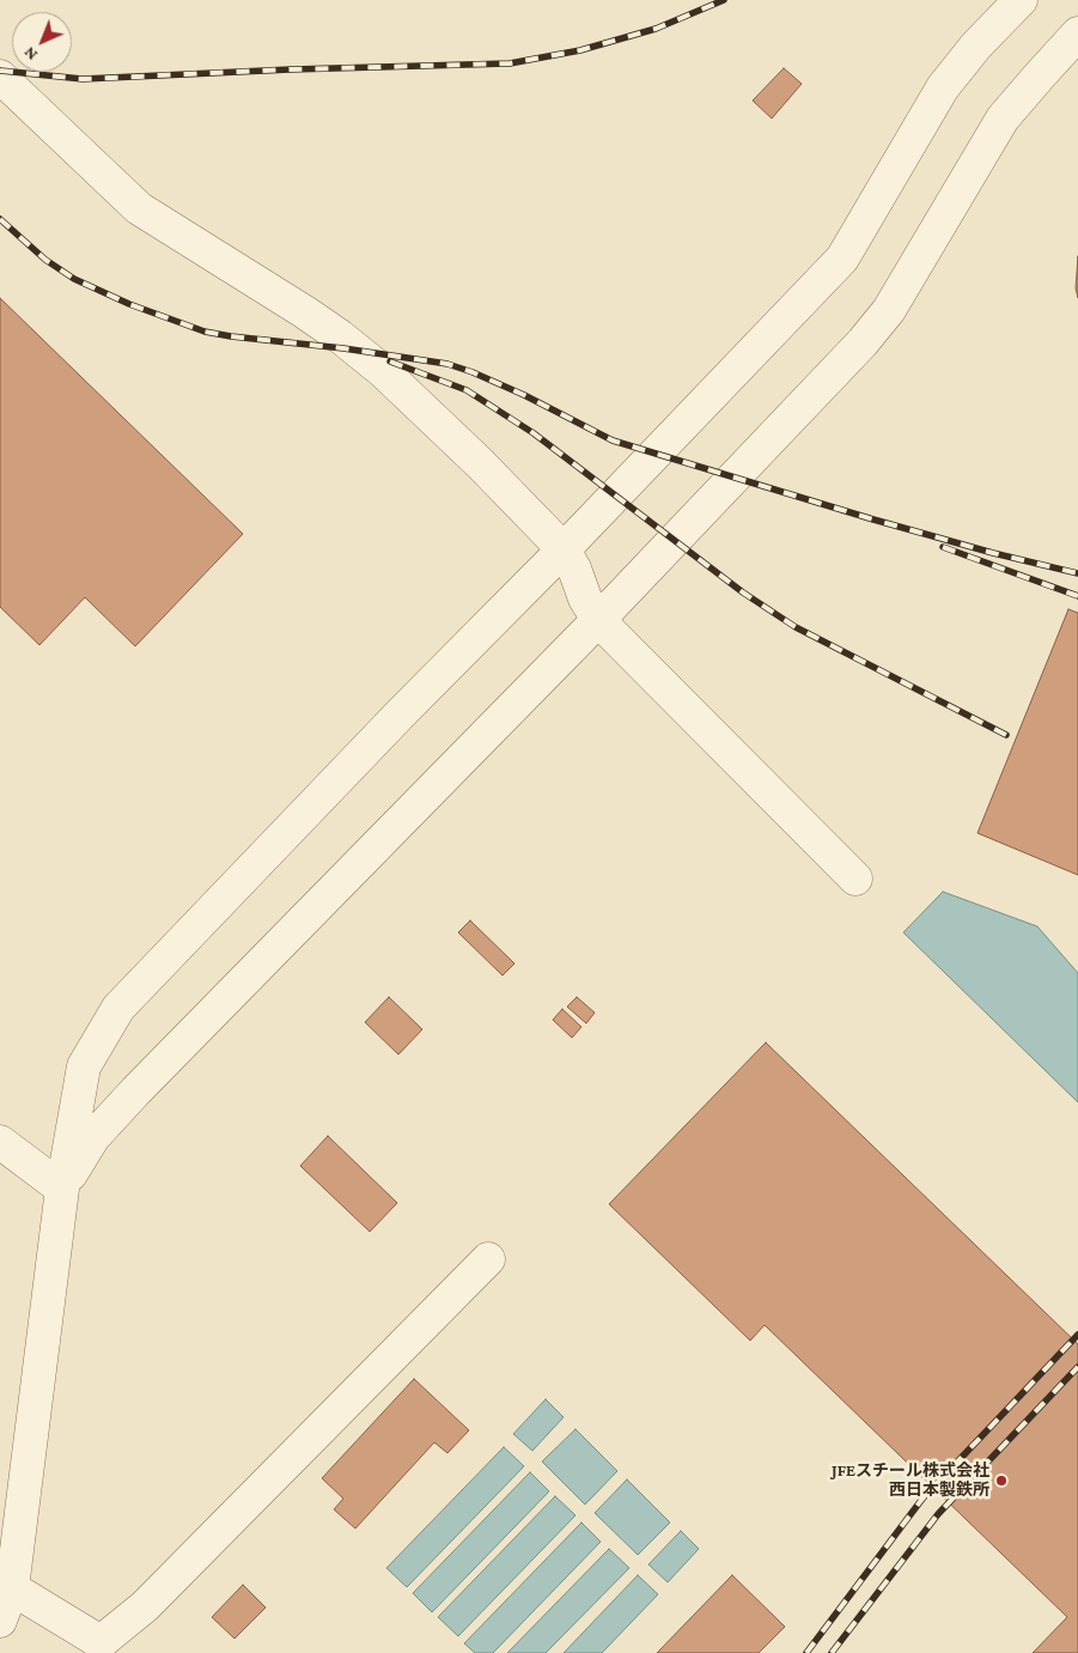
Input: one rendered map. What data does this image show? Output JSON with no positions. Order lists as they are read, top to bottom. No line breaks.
{"places":["JFEスチール株式会社 西日本製鉄所"],"north":"bottom left"}
